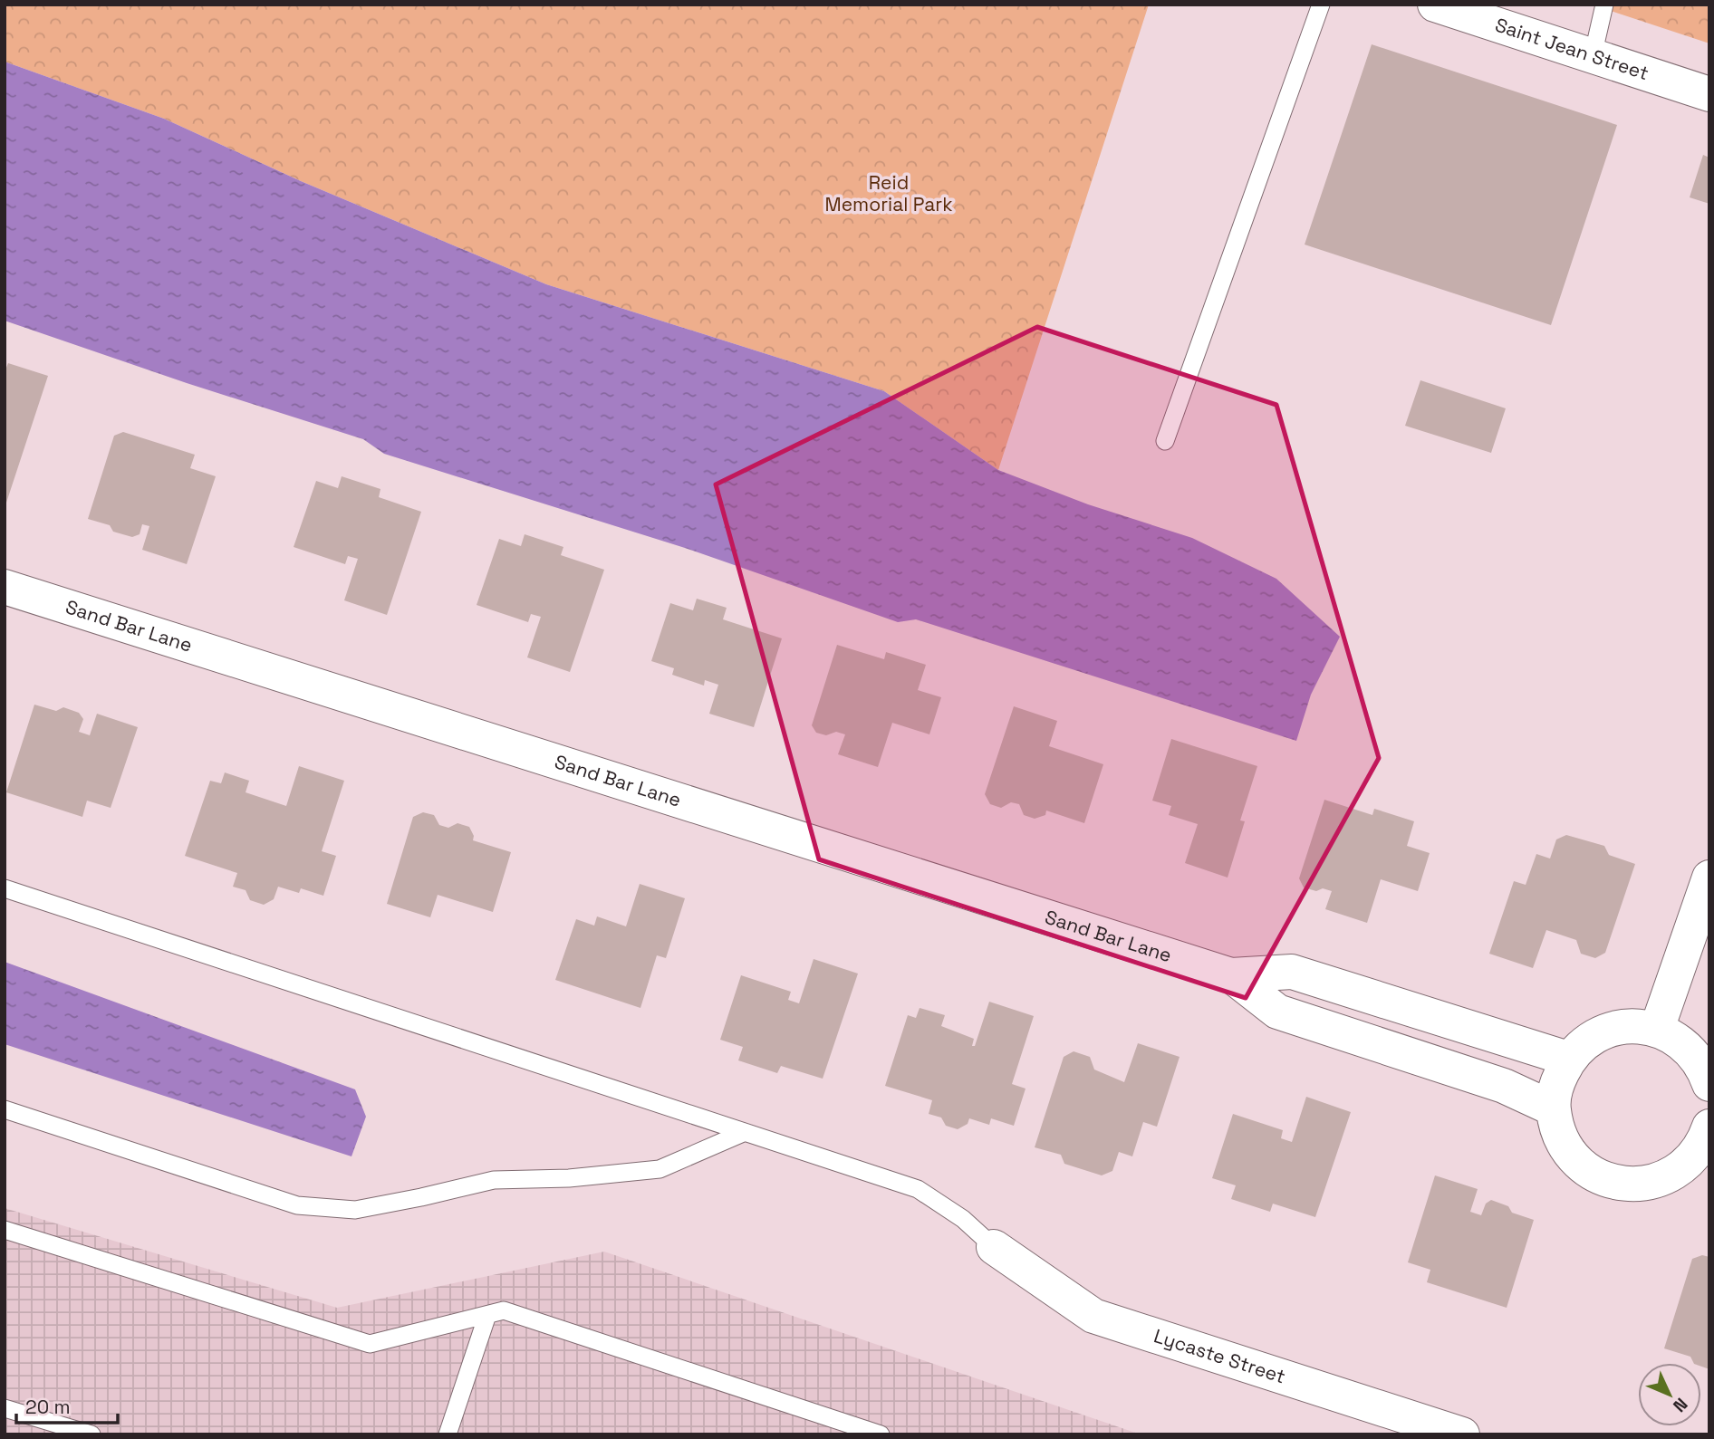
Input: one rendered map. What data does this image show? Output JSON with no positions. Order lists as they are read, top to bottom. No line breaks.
{"streets":{"street":["Saint Jean Street","Sand Bar Lane","Lycaste Street"]},"parks":["Reid Memorial Park"],"scale_bar":"20 m","north":"bottom right"}
